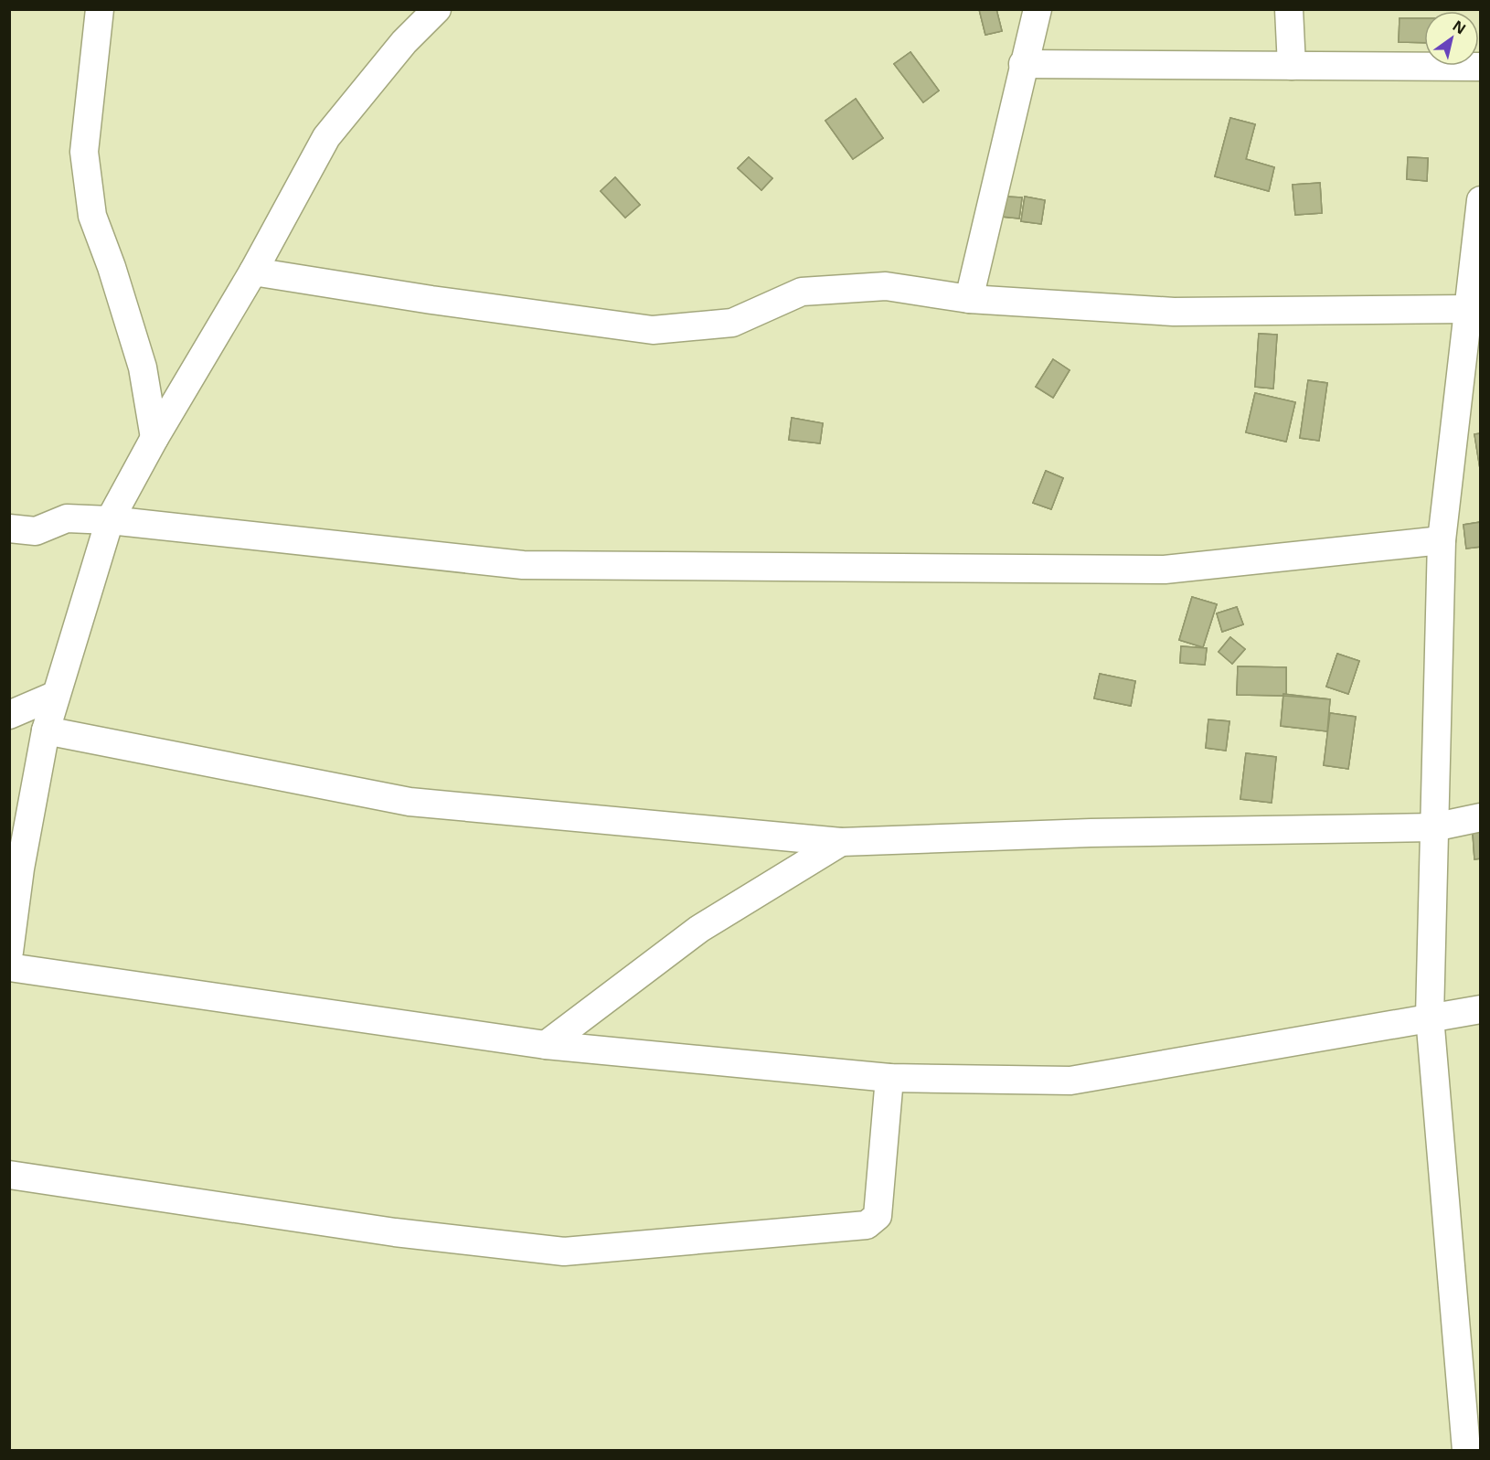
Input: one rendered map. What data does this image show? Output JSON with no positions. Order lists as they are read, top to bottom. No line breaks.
{"north":"top right"}
